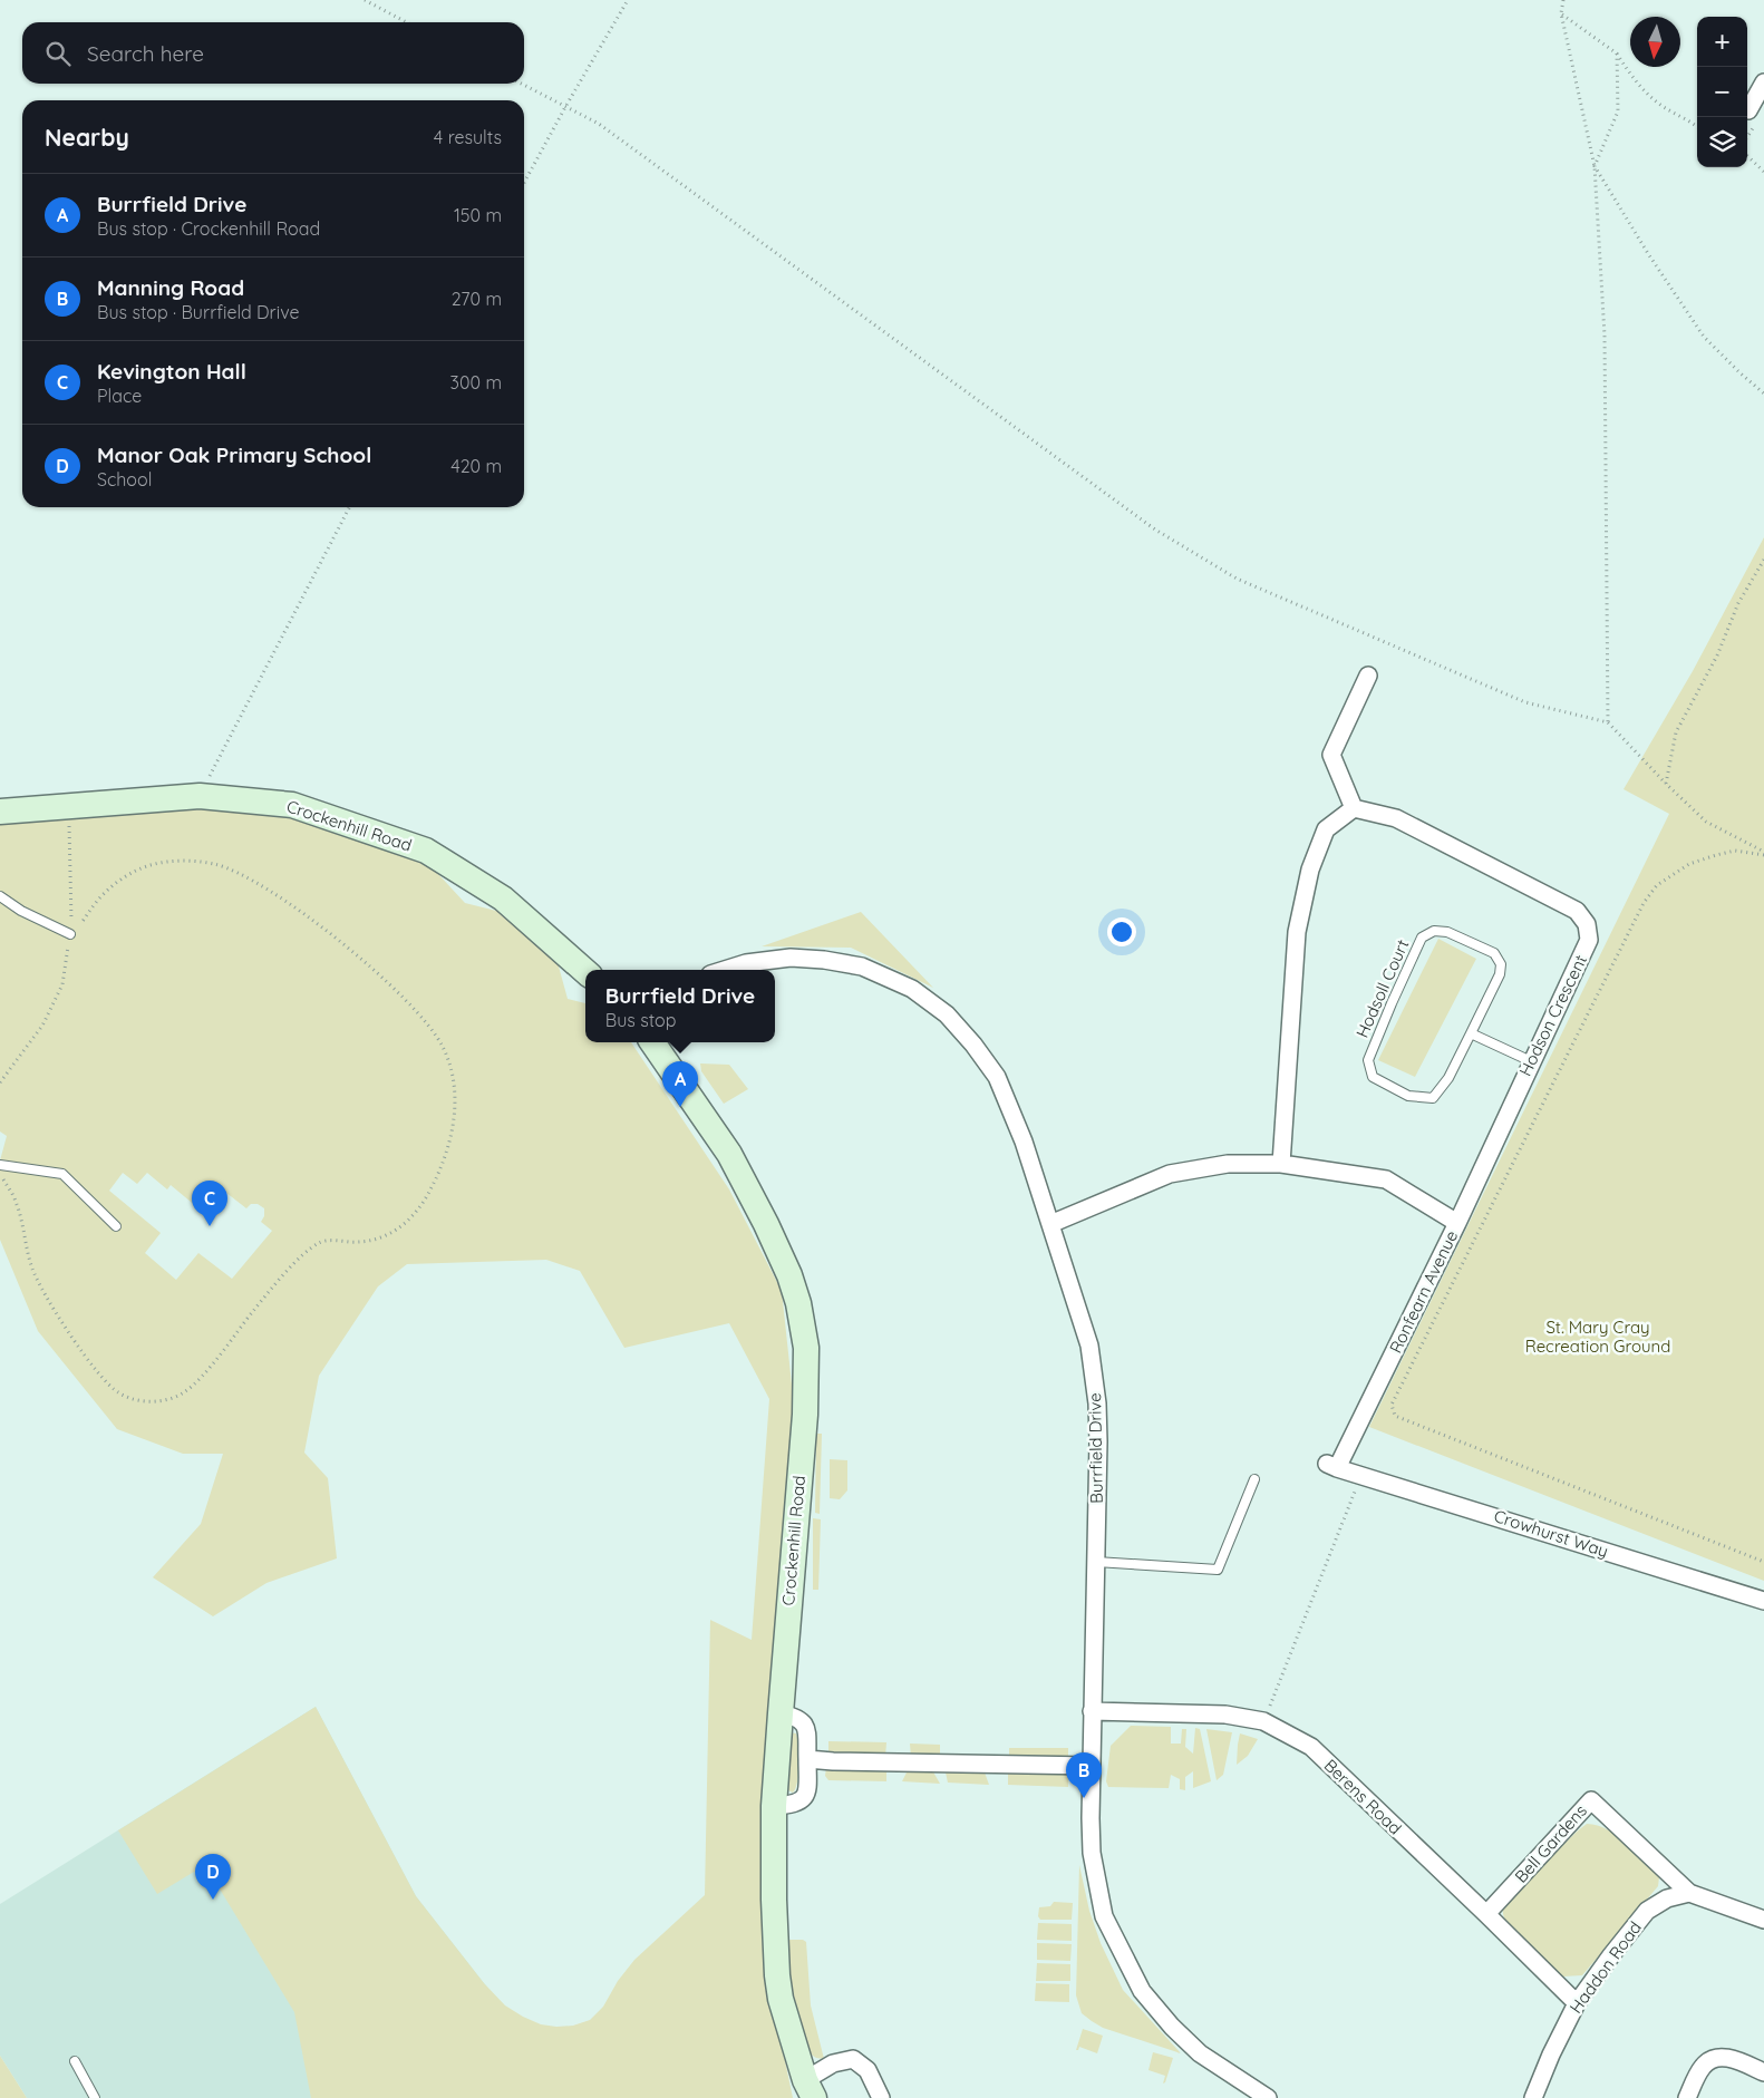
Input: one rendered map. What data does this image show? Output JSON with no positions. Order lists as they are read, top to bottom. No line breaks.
{"streets":{"main road":["Crockenhill Road"],"street":["Hodson Crescent","Ronfearn Avenue","Burrfield Drive","Crowhurst Way","Berens Road","Bell Gardens","Haddon Road"],"lane":["Hodsoll Court"]},"crossings":[["Hodson Crescent","Ronfearn Avenue"],["Ronfearn Avenue","Burrfield Drive"],["Ronfearn Avenue","Crowhurst Way"],["Burrfield Drive","Berens Road"],["Berens Road","Bell Gardens"],["Berens Road","Haddon Road"],["Bell Gardens","Haddon Road"]],"parks":["St. Mary Cray Recreation Ground"],"north":"bottom","page":{"map_buttons":["+","−"],"search":"Search here","heading":["Nearby","4 results"],"list":[{"mark":"A","name":"Burrfield Drive","note":"Bus stop · Crockenhill Road","value":"150 m"},{"mark":"B","name":"Manning Road","note":"Bus stop · Burrfield Drive","value":"270 m"},{"mark":"C","name":"Kevington Hall","note":"Place","value":"300 m"},{"mark":"D","name":"Manor Oak Primary School","note":"School","value":"420 m"}],"popup":["Burrfield Drive","Bus stop"],"pins":["A","C","B","D"]}}
